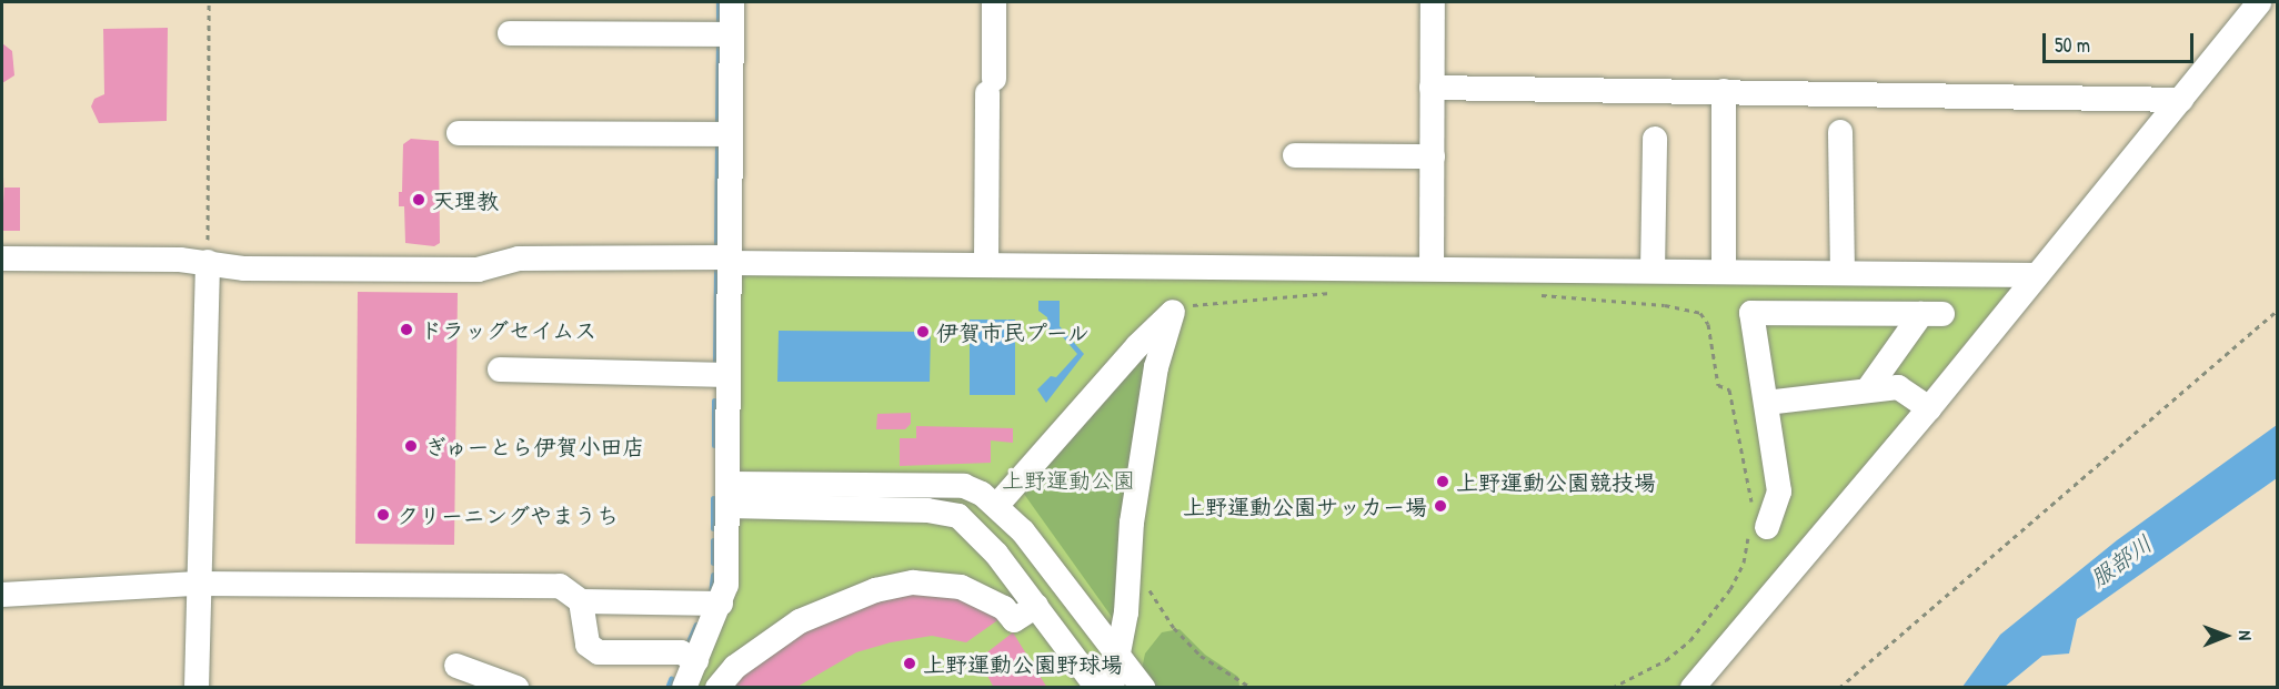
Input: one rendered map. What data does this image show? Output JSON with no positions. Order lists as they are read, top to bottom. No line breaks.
{"water":["服部川"],"parks":["上野運動公園"],"places":["天理教","ドラッグセイムス","伊賀市民プール","ぎゅーとら伊賀小田店","上野運動公園競技場","上野運動公園サッカー場","クリーニングやまうち","上野運動公園野球場"],"scale_bar":"50 m","north":"right"}
